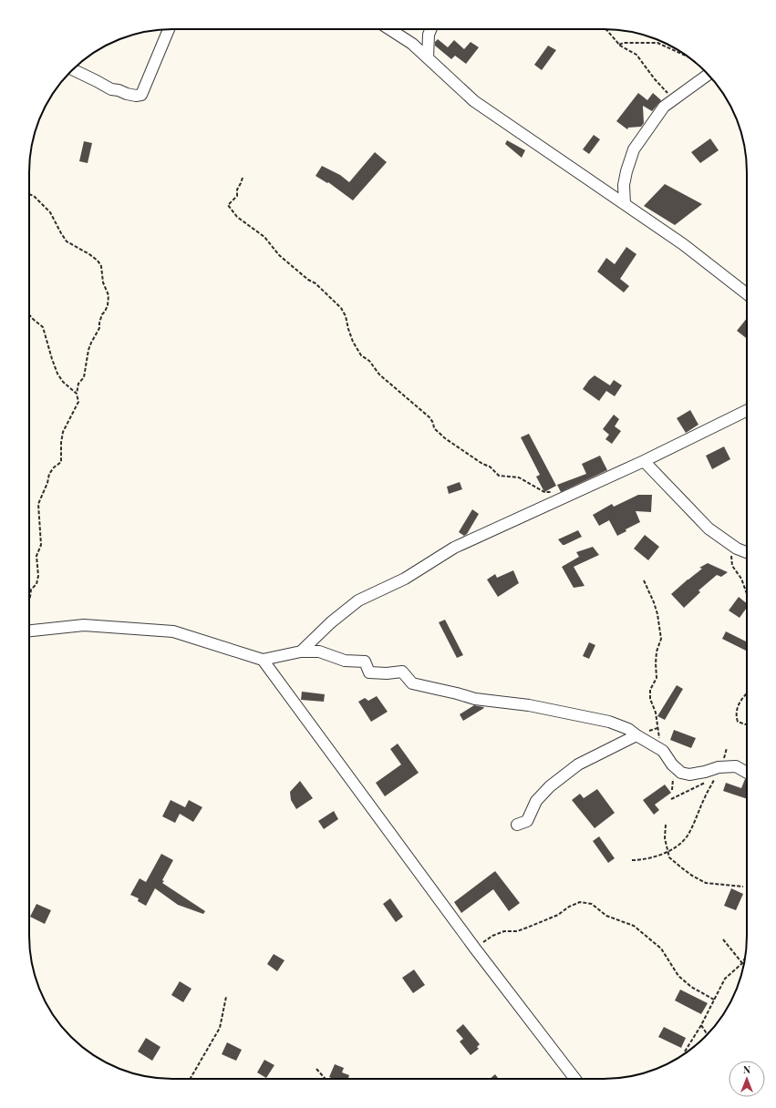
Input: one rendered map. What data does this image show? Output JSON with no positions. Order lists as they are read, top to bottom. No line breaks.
{"north":"top"}
